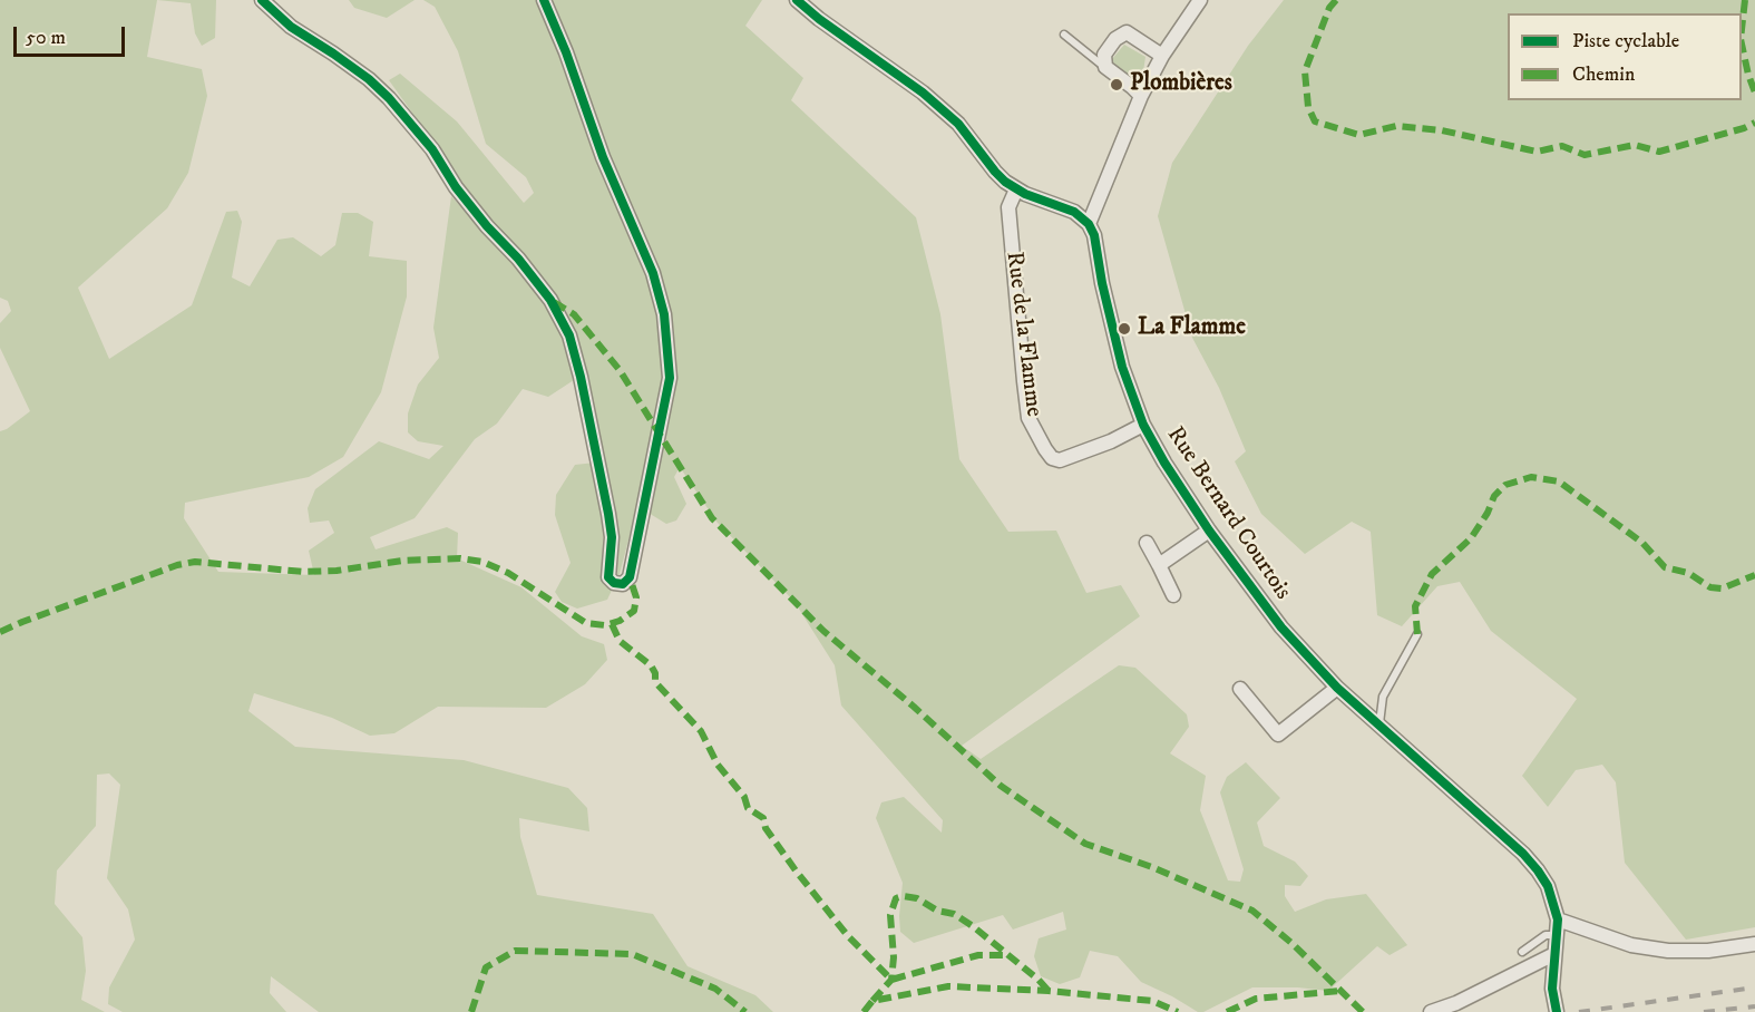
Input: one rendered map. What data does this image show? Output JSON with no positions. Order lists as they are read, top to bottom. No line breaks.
{"streets":{"street":["Rue de la Flamme","Rue Bernard Courtois"]},"crossings":[["Rue de la Flamme","Rue Bernard Courtois"]],"places":["Plombières","La Flamme"],"legend":["Piste cyclable","Chemin"],"scale_bar":"50 m"}
